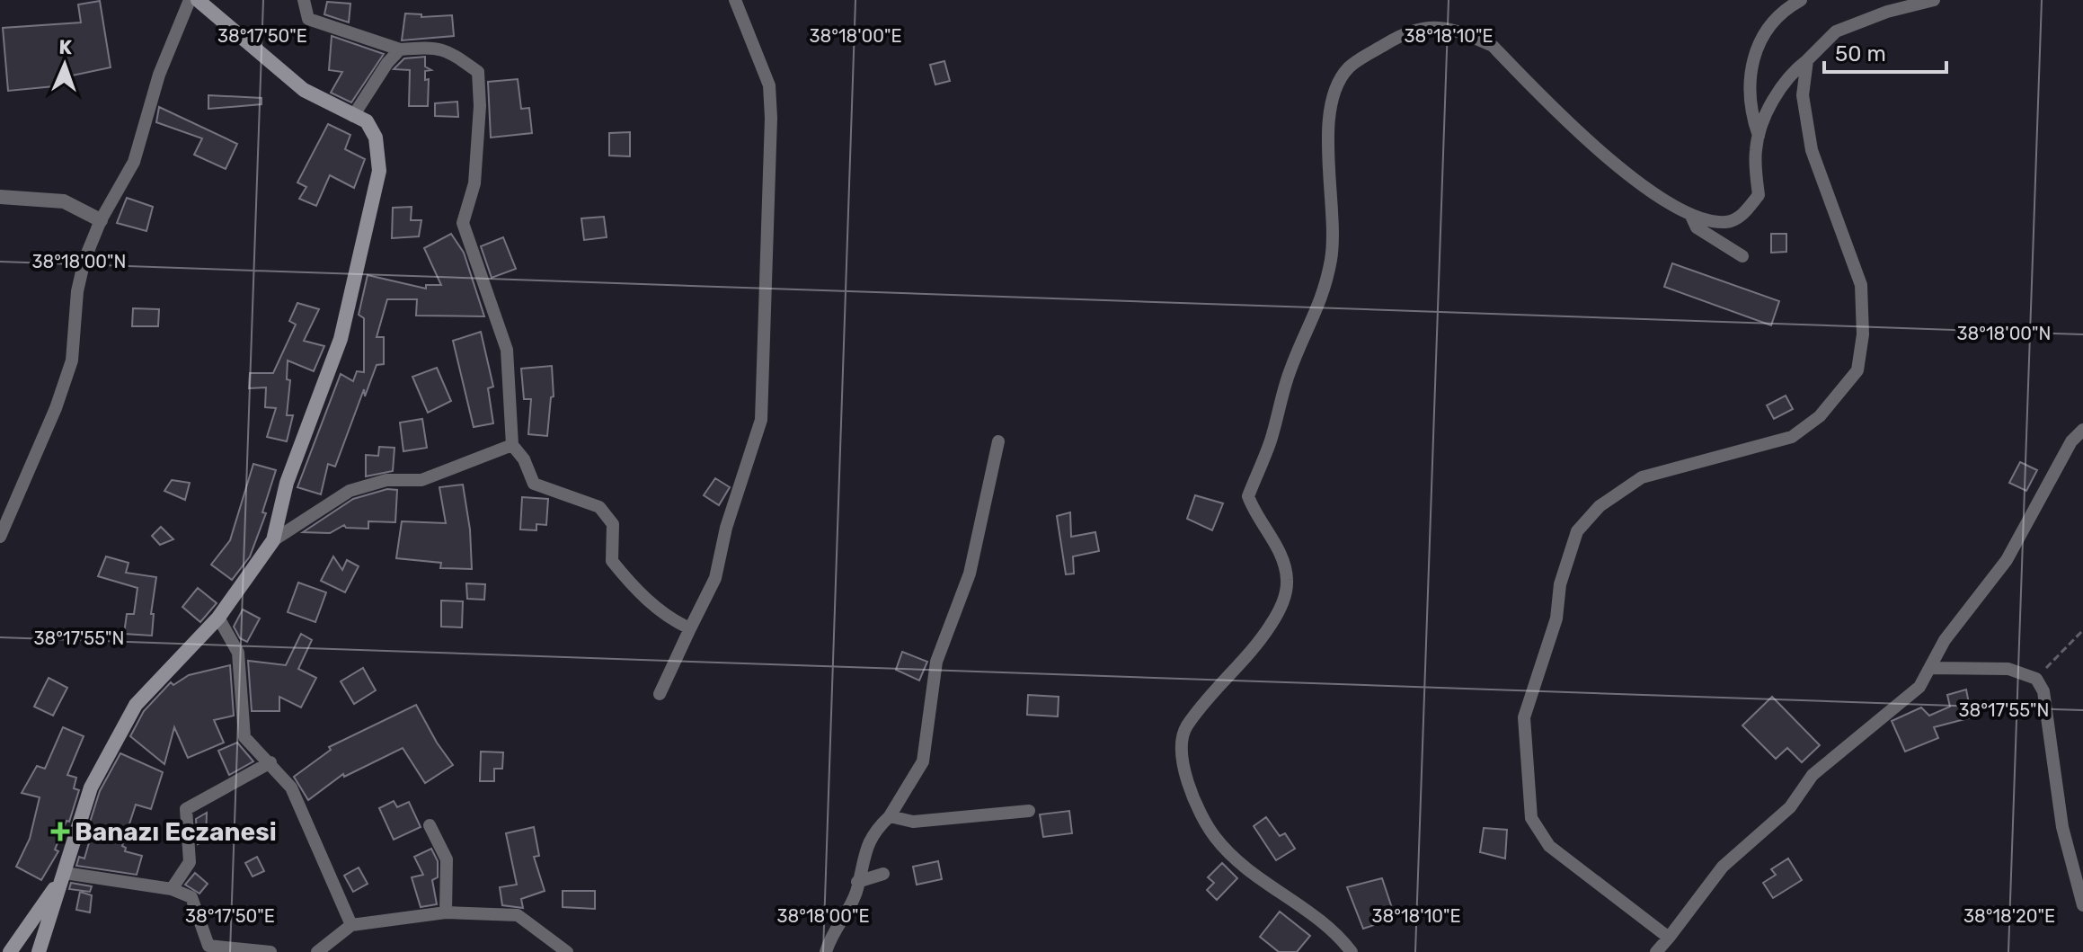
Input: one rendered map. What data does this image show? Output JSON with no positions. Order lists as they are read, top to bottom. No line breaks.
{"places":{"health":["Banazı Eczanesi"]},"scale_bar":"50 m","north":"top","coordinates":["38°17'50\"E","38°18'00\"E","38°18'10\"E","38°18'00\"N","38°17'55\"N","38°18'20\"E"]}
